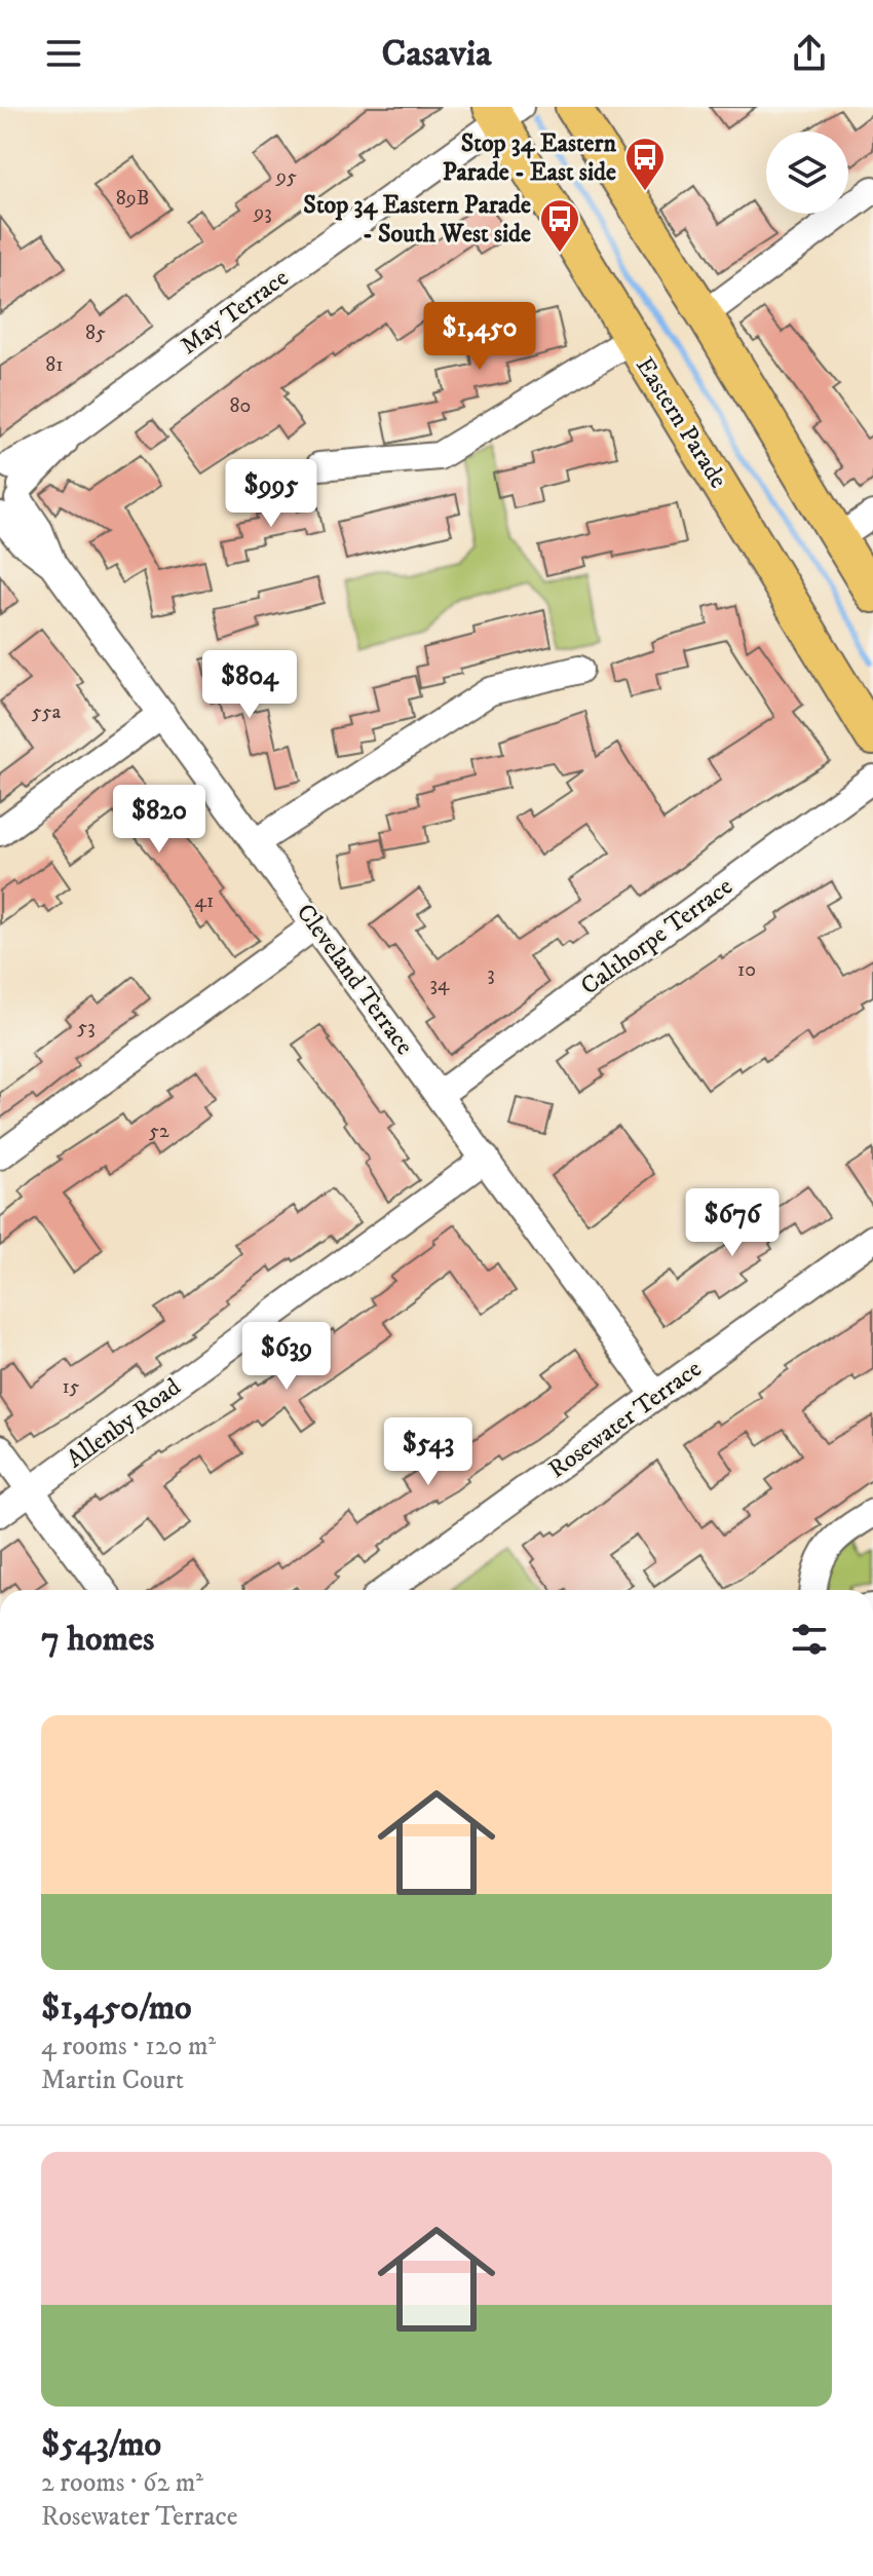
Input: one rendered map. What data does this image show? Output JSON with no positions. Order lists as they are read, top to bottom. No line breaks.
{"streets":{"main road":["Eastern Parade"],"street":["May Terrace","Calthorpe Terrace","Cleveland Terrace","Rosewater Terrace","Allenby Road"]},"crossings":[["May Terrace","Eastern Parade"],["May Terrace","Cleveland Terrace"],["Calthorpe Terrace","Cleveland Terrace"],["Cleveland Terrace","Rosewater Terrace"],["Cleveland Terrace","Allenby Road"]],"places":{"bus stop":["Stop 34 Eastern Parade - East side","Stop 34 Eastern Parade - South West side"]},"house_numbers":["95","89B","93","85","81","80","55a","41","10","3","34","53","52","15"],"page":{"header":"Casavia","price":["$1,450","$995","$804","$820","$676","$639","$543"],"heading":"7 homes","list":[{"name":"$1,450/mo","note":"4 rooms · 120 m² · Martin Court"},{"name":"$543/mo","note":"2 rooms · 62 m² · Rosewater Terrace"}]}}
